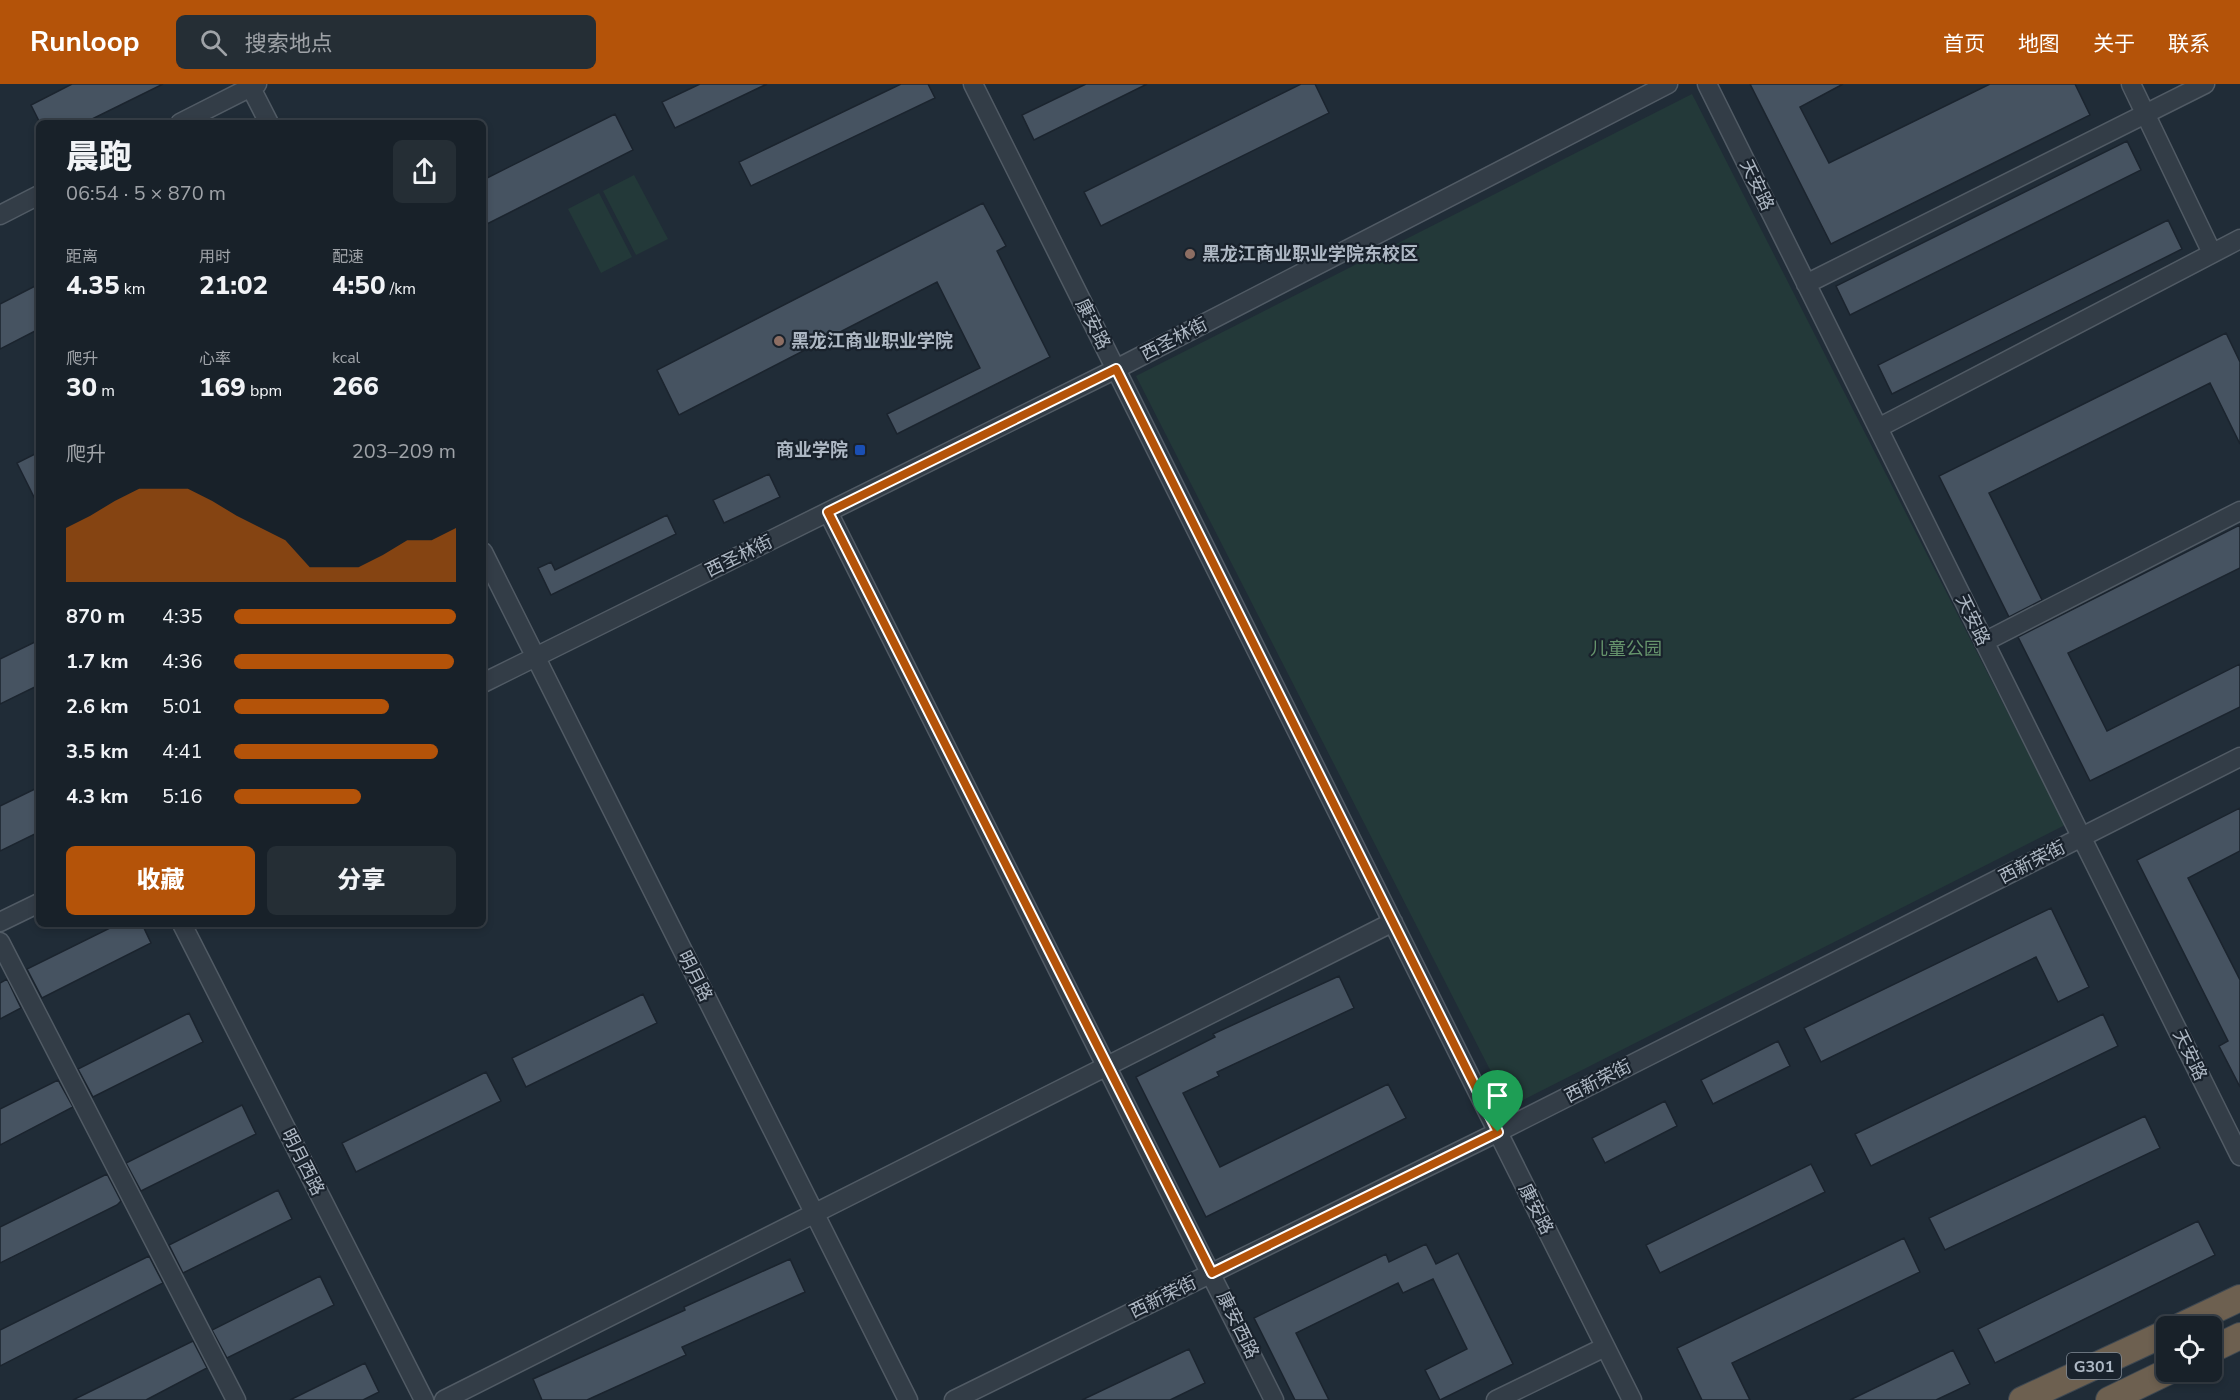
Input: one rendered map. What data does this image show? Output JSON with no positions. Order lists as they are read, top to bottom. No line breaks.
{"streets":{"highway":["G301"],"street":["天安路","康安路","西圣林街","西新荣街","明月路","明月西路","康安西路"]},"crossings":[["天安路","西新荣街"],["康安路","西圣林街"],["康安路","西新荣街"],["西圣林街","明月路"],["西圣林街","康安西路"],["西新荣街","康安西路"]],"parks":["儿童公园"],"places":{"other":["黑龙江商业职业学院东校区","黑龙江商业职业学院"],"transit":["商业学院"]},"page":{"header":"Runloop","search":"搜索地点","nav":["首页","地图","关于","联系"],"heading":["晨跑","06:54 · 5 × 870 m"],"stats":[["距离","4.35 km"],["用时","21:02"],["配速","4:50 /km"],["爬升","30 m"],["心率","169 bpm"],["kcal","266"]],"chart":["爬升","203–209 m"],"list":[{"name":"870 m","note":"4:35"},{"name":"1.7 km","note":"4:36"},{"name":"2.6 km","note":"5:01"},{"name":"3.5 km","note":"4:41"},{"name":"4.3 km","note":"5:16"}],"buttons":["收藏","分享"]}}
